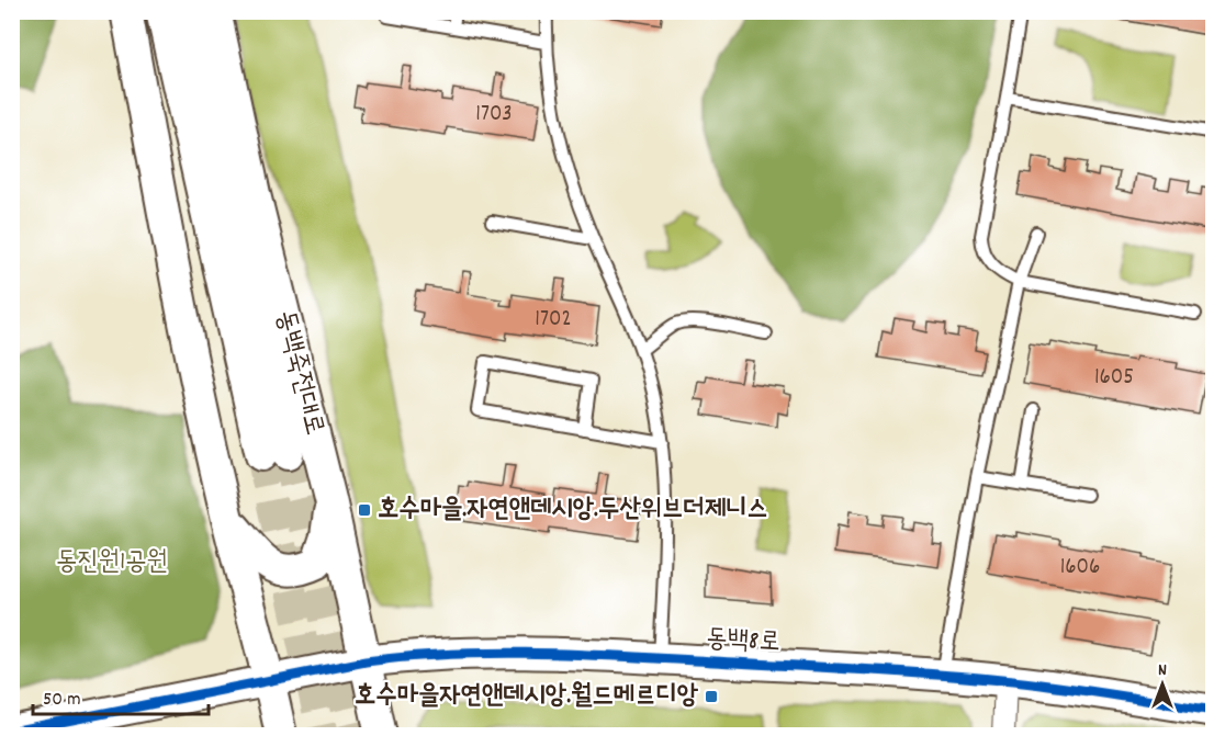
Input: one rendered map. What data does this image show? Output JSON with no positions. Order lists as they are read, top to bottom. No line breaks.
{"streets":{"main road":["동백죽전대로","동백8로"]},"crossings":[["동백죽전대로","동백8로"]],"parks":["동진원1공원"],"places":{"transit":["호수마을.자연앤데시앙.두산위브더제니스","호수마을자연앤데시앙.월드메르디앙"]},"house_numbers":["1703","1702","1605","1606"],"scale_bar":"50 m","north":"top"}
